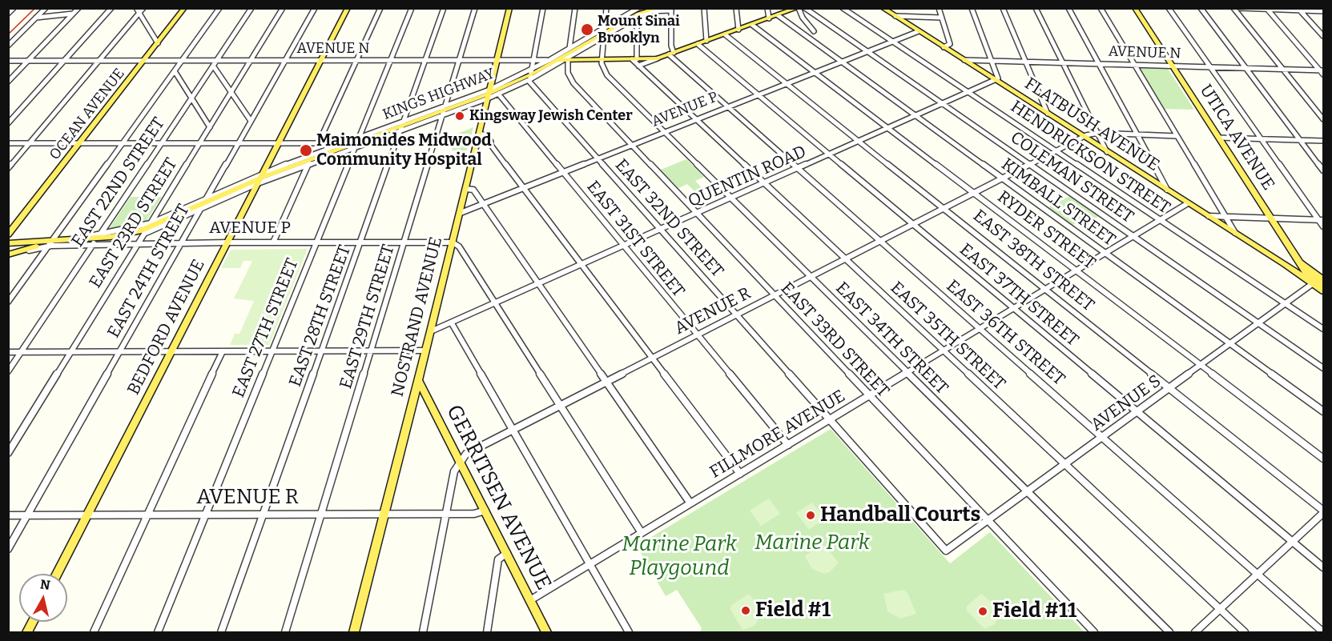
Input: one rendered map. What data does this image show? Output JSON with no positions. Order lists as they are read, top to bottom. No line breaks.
{"streets":{"main road":["AVENUE N","KINGS HIGHWAY","AVENUE P","OCEAN AVENUE","FLATBUSH AVENUE","UTICA AVENUE","NOSTRAND AVENUE","BEDFORD AVENUE","GERRITSEN AVENUE"],"street":["HENDRICKSON STREET","QUENTIN ROAD","COLEMAN STREET","EAST 22ND STREET","KIMBALL STREET","EAST 32ND STREET","EAST 23RD STREET","RYDER STREET","EAST 31ST STREET","EAST 38TH STREET","EAST 24TH STREET","EAST 37TH STREET","AVENUE R","EAST 28TH STREET","EAST 29TH STREET","EAST 27TH STREET","EAST 36TH STREET","EAST 35TH STREET","EAST 34TH STREET","EAST 33RD STREET","AVENUE S","FILLMORE AVENUE"]},"crossings":[["AVENUE N","KINGS HIGHWAY"],["AVENUE N","OCEAN AVENUE"],["AVENUE N","FLATBUSH AVENUE"],["AVENUE N","UTICA AVENUE"],["AVENUE N","EAST 22ND STREET"],["AVENUE N","KIMBALL STREET"],["AVENUE N","EAST 23RD STREET"],["AVENUE N","RYDER STREET"],["AVENUE N","EAST 38TH STREET"],["AVENUE N","EAST 24TH STREET"],["AVENUE N","EAST 37TH STREET"],["AVENUE N","EAST 28TH STREET"],["AVENUE N","EAST 29TH STREET"],["AVENUE N","NOSTRAND AVENUE"],["AVENUE N","BEDFORD AVENUE"],["AVENUE N","EAST 27TH STREET"],["AVENUE N","EAST 36TH STREET"],["AVENUE N","EAST 35TH STREET"],["AVENUE N","EAST 34TH STREET"],["AVENUE N","EAST 33RD STREET"],["KINGS HIGHWAY","AVENUE P"],["KINGS HIGHWAY","EAST 22ND STREET"],["KINGS HIGHWAY","EAST 32ND STREET"],["KINGS HIGHWAY","EAST 23RD STREET"],["KINGS HIGHWAY","EAST 31ST STREET"],["KINGS HIGHWAY","EAST 24TH STREET"],["KINGS HIGHWAY","EAST 28TH STREET"],["KINGS HIGHWAY","EAST 29TH STREET"],["KINGS HIGHWAY","NOSTRAND AVENUE"],["KINGS HIGHWAY","BEDFORD AVENUE"],["KINGS HIGHWAY","EAST 27TH STREET"],["KINGS HIGHWAY","EAST 33RD STREET"],["AVENUE P","FLATBUSH AVENUE"],["AVENUE P","HENDRICKSON STREET"],["AVENUE P","COLEMAN STREET"],["AVENUE P","EAST 22ND STREET"],["AVENUE P","KIMBALL STREET"],["AVENUE P","EAST 32ND STREET"],["AVENUE P","EAST 23RD STREET"],["AVENUE P","RYDER STREET"],["AVENUE P","EAST 31ST STREET"],["AVENUE P","EAST 38TH STREET"],["AVENUE P","EAST 24TH STREET"],["AVENUE P","EAST 37TH STREET"],["AVENUE P","EAST 28TH STREET"],["AVENUE P","EAST 29TH STREET"],["AVENUE P","NOSTRAND AVENUE"],["AVENUE P","BEDFORD AVENUE"],["AVENUE P","EAST 27TH STREET"],["AVENUE P","EAST 36TH STREET"],["AVENUE P","EAST 35TH STREET"],["AVENUE P","EAST 34TH STREET"],["AVENUE P","EAST 33RD STREET"],["FLATBUSH AVENUE","UTICA AVENUE"],["FLATBUSH AVENUE","QUENTIN ROAD"],["FLATBUSH AVENUE","AVENUE R"],["FLATBUSH AVENUE","AVENUE S"],["FLATBUSH AVENUE","FILLMORE AVENUE"],["UTICA AVENUE","AVENUE S"],["HENDRICKSON STREET","QUENTIN ROAD"],["HENDRICKSON STREET","AVENUE R"],["HENDRICKSON STREET","AVENUE S"],["HENDRICKSON STREET","FILLMORE AVENUE"],["QUENTIN ROAD","COLEMAN STREET"],["QUENTIN ROAD","KIMBALL STREET"],["QUENTIN ROAD","EAST 32ND STREET"],["QUENTIN ROAD","RYDER STREET"],["QUENTIN ROAD","EAST 31ST STREET"],["QUENTIN ROAD","EAST 38TH STREET"],["QUENTIN ROAD","EAST 37TH STREET"],["QUENTIN ROAD","NOSTRAND AVENUE"],["QUENTIN ROAD","EAST 36TH STREET"],["QUENTIN ROAD","EAST 35TH STREET"],["QUENTIN ROAD","EAST 34TH STREET"],["QUENTIN ROAD","EAST 33RD STREET"],["COLEMAN STREET","AVENUE R"],["COLEMAN STREET","AVENUE S"],["COLEMAN STREET","FILLMORE AVENUE"],["KIMBALL STREET","AVENUE R"],["KIMBALL STREET","AVENUE S"],["KIMBALL STREET","FILLMORE AVENUE"],["EAST 32ND STREET","AVENUE R"],["EAST 32ND STREET","AVENUE S"],["EAST 32ND STREET","FILLMORE AVENUE"],["RYDER STREET","AVENUE R"],["RYDER STREET","AVENUE S"],["RYDER STREET","FILLMORE AVENUE"],["EAST 31ST STREET","AVENUE R"],["EAST 31ST STREET","FILLMORE AVENUE"],["EAST 38TH STREET","AVENUE R"],["EAST 38TH STREET","AVENUE S"],["EAST 38TH STREET","FILLMORE AVENUE"],["EAST 24TH STREET","AVENUE R"],["EAST 37TH STREET","AVENUE R"],["EAST 37TH STREET","AVENUE S"],["EAST 37TH STREET","FILLMORE AVENUE"],["AVENUE R","EAST 28TH STREET"],["AVENUE R","EAST 29TH STREET"],["AVENUE R","NOSTRAND AVENUE"],["AVENUE R","BEDFORD AVENUE"],["AVENUE R","EAST 27TH STREET"],["AVENUE R","EAST 36TH STREET"],["AVENUE R","EAST 35TH STREET"],["AVENUE R","EAST 34TH STREET"],["AVENUE R","EAST 33RD STREET"],["AVENUE R","GERRITSEN AVENUE"],["NOSTRAND AVENUE","GERRITSEN AVENUE"],["EAST 36TH STREET","AVENUE S"],["EAST 36TH STREET","FILLMORE AVENUE"],["EAST 35TH STREET","AVENUE S"],["EAST 35TH STREET","FILLMORE AVENUE"],["EAST 34TH STREET","AVENUE S"],["EAST 34TH STREET","FILLMORE AVENUE"],["EAST 33RD STREET","AVENUE S"],["EAST 33RD STREET","FILLMORE AVENUE"],["FILLMORE AVENUE","GERRITSEN AVENUE"]],"parks":["Marine Park","Marine Park Playgound"],"places":["Mount Sinai Brooklyn","Kingsway Jewish Center","Maimonides Midwood Community Hospital","Handball Courts","Field #1","Field #11"],"north":"top"}
